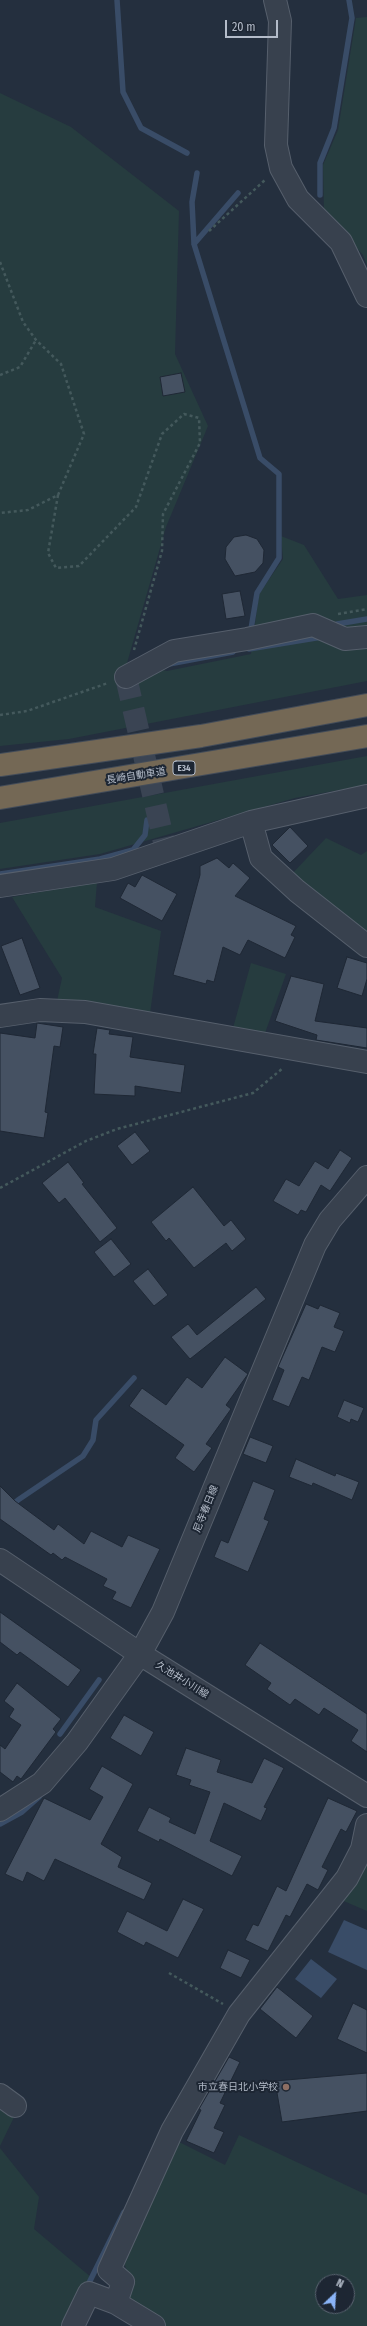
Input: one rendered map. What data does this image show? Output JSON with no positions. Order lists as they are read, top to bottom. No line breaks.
{"streets":{"highway":["E34","長崎自動車道"],"street":["尼寺春日線","久池井小川線"]},"crossings":[["尼寺春日線","久池井小川線"]],"places":["市立春日北小学校"],"scale_bar":"20 m","north":"top right"}
